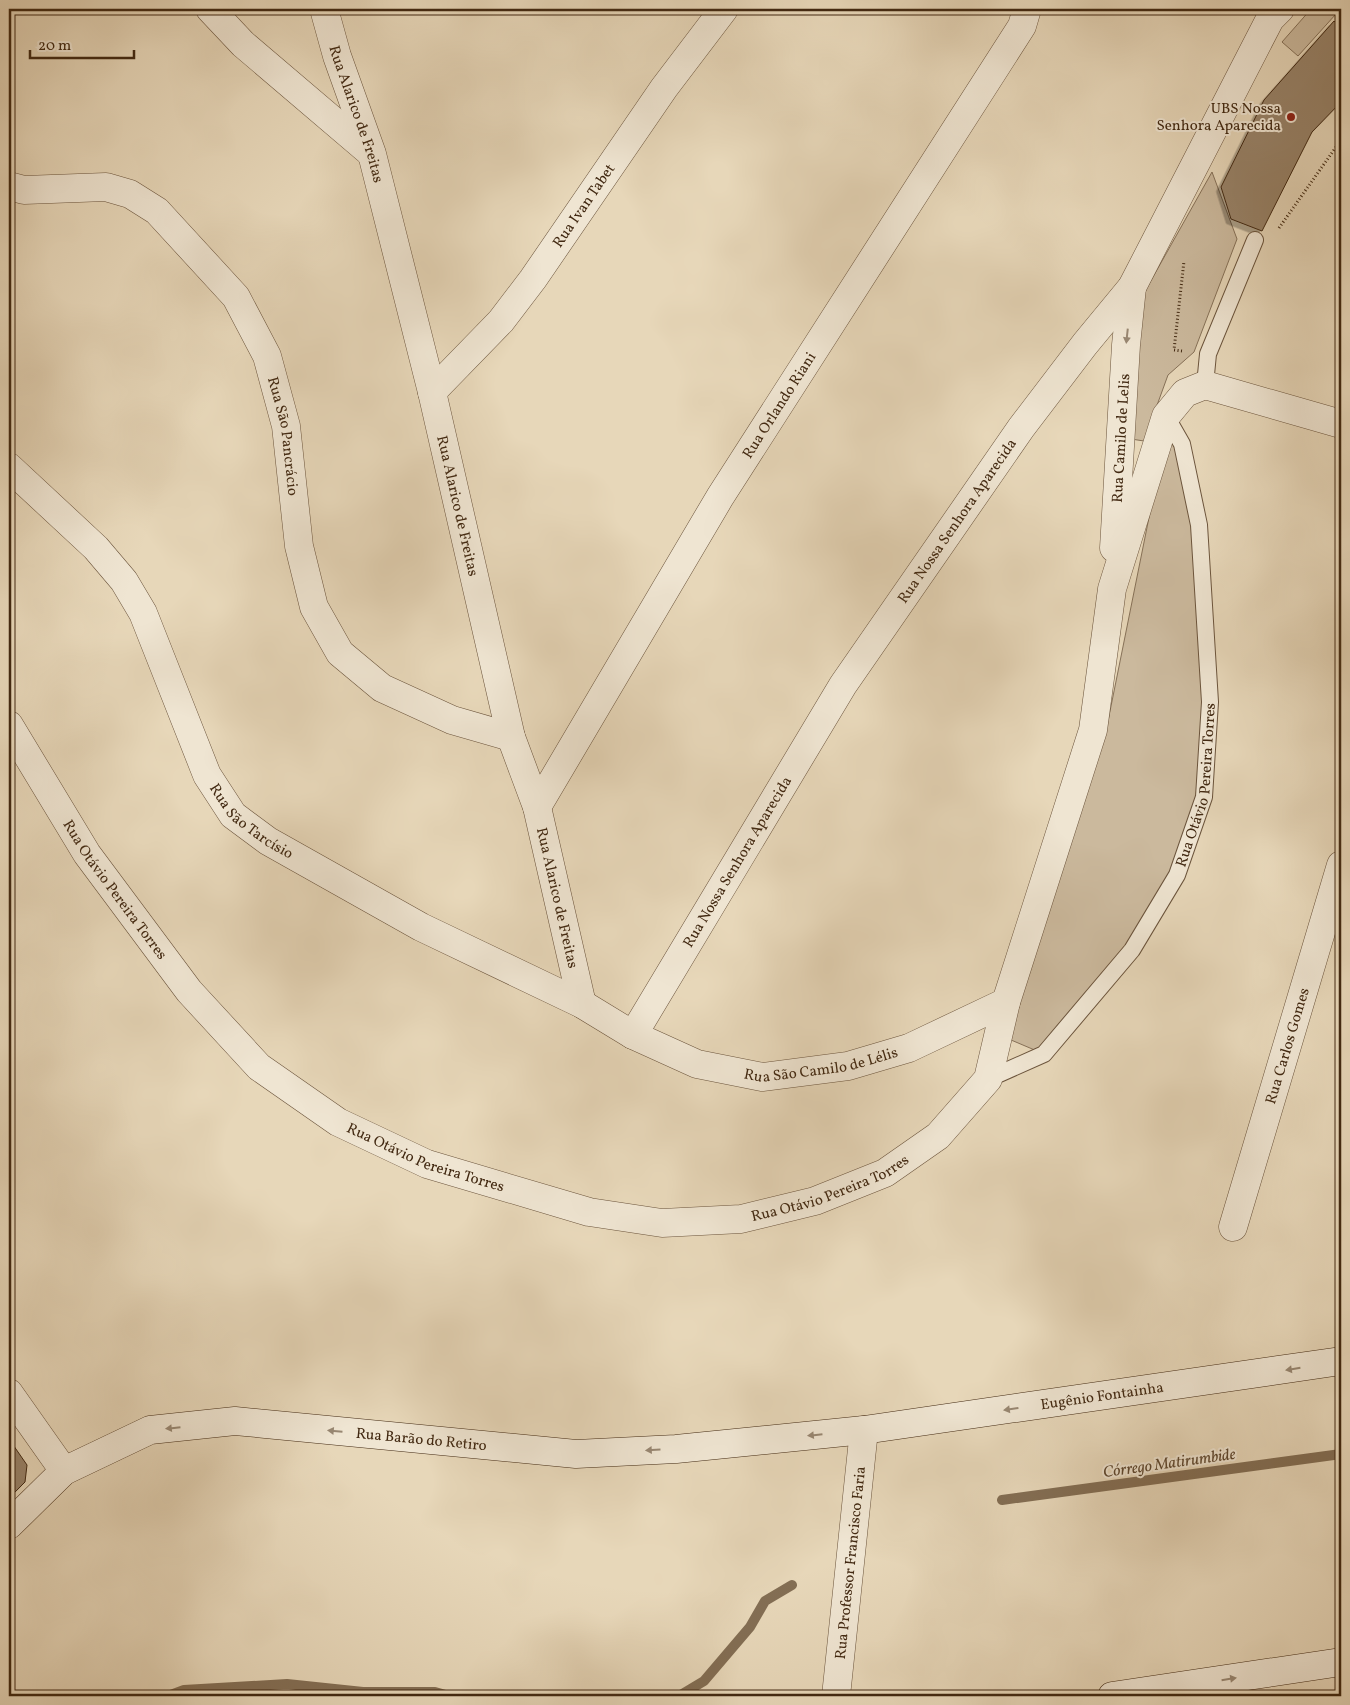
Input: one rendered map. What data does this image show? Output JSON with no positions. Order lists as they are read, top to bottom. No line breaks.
{"streets":{"street":["Rua Alarico de Freitas","Rua Ivan Tabet","Rua Orlando Riani","Rua São Pancrácio","Rua Camilo de Lelis","Rua Nossa Senhora Aparecida","Rua Otávio Pereira Torres","Rua São Tarcísio","Rua Carlos Gomes","Rua São Camilo de Lélis","Eugênio Fontainha","Rua Barão do Retiro","Rua Professor Francisco Faria"]},"crossings":[["Rua Alarico de Freitas","Rua Ivan Tabet"],["Rua Alarico de Freitas","Rua Orlando Riani"],["Rua Alarico de Freitas","Rua São Pancrácio"],["Rua Alarico de Freitas","Rua São Tarcísio"],["Rua Camilo de Lelis","Rua Nossa Senhora Aparecida"],["Rua Camilo de Lelis","Rua Otávio Pereira Torres"],["Rua Nossa Senhora Aparecida","Rua São Tarcísio"],["Rua Nossa Senhora Aparecida","Rua São Camilo de Lélis"],["Rua Otávio Pereira Torres","Rua São Camilo de Lélis"],["Rua São Tarcísio","Rua São Camilo de Lélis"],["Eugênio Fontainha","Rua Barão do Retiro"],["Eugênio Fontainha","Rua Professor Francisco Faria"],["Rua Barão do Retiro","Rua Professor Francisco Faria"]],"one_way":["Rua Camilo de Lelis","Eugênio Fontainha","Rua Barão do Retiro"],"water":["Córrego Matirumbide"],"places":["UBS Nossa Senhora Aparecida"],"scale_bar":"20 m"}
